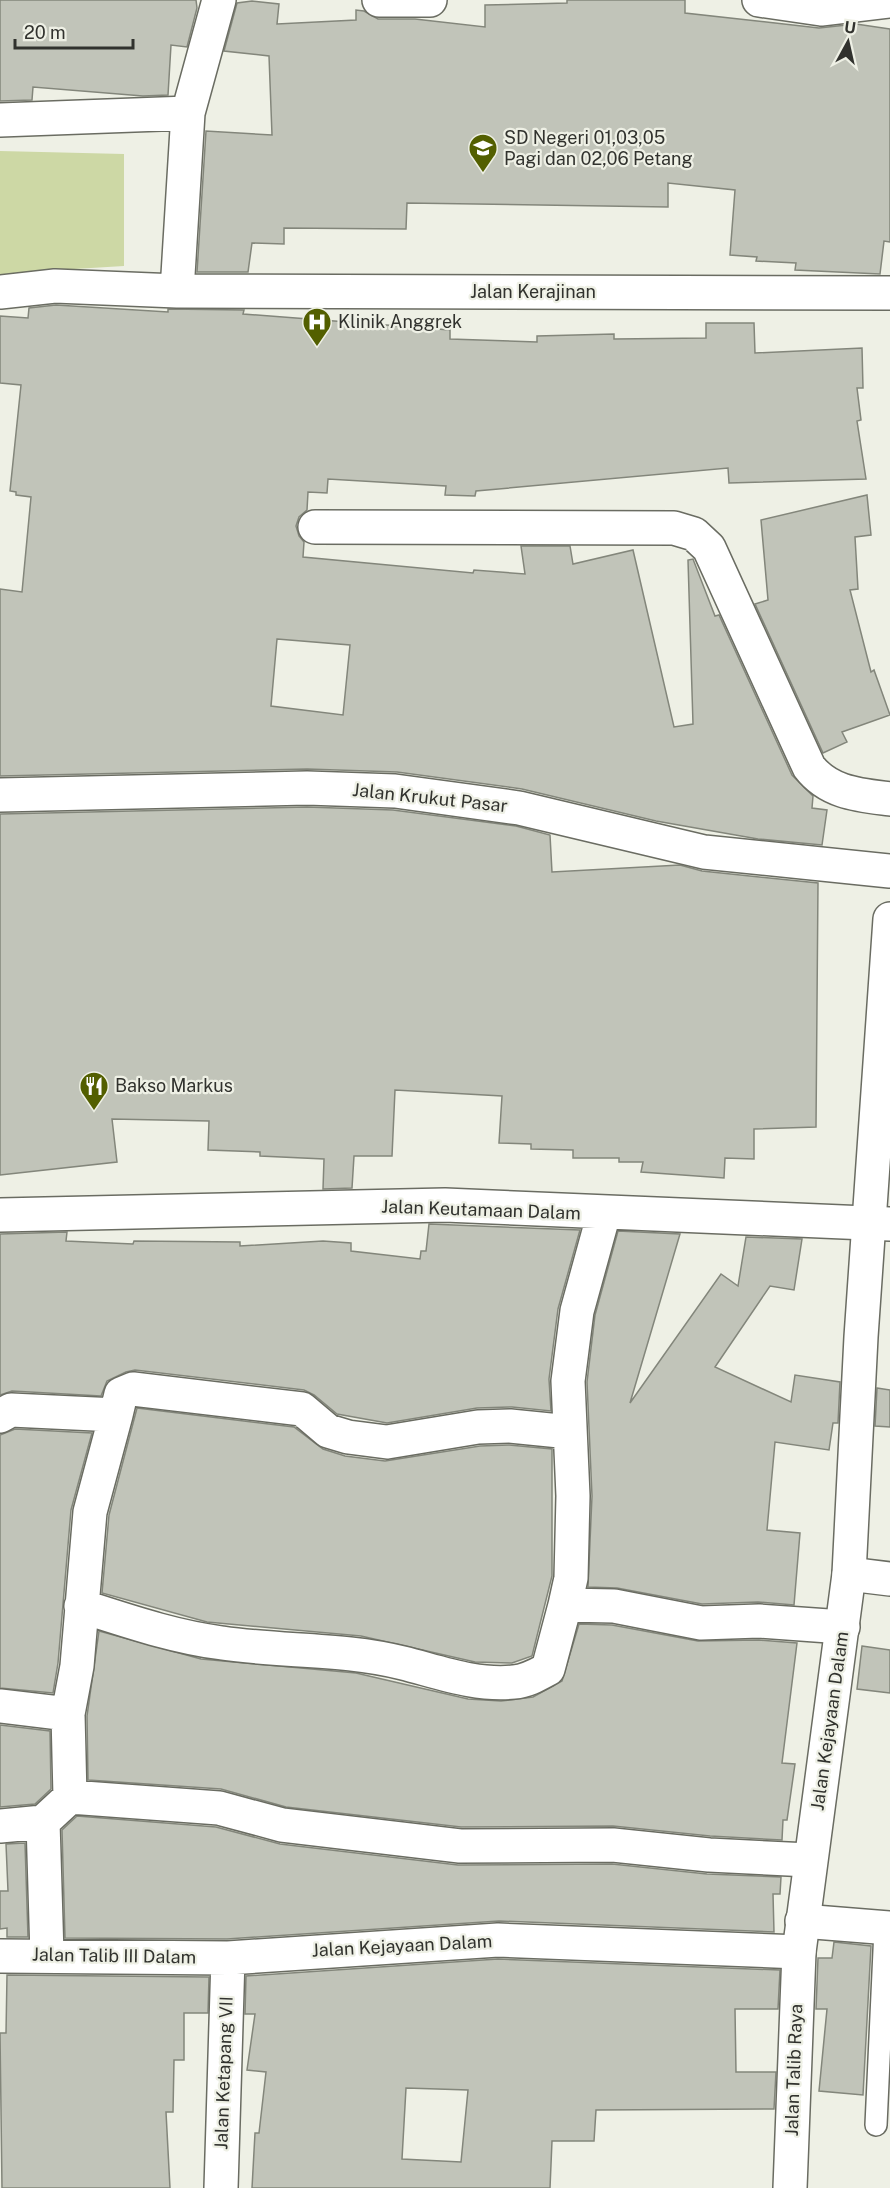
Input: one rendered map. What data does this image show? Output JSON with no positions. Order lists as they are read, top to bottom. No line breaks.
{"streets":{"street":["Jalan Kerajinan","Jalan Krukut Pasar","Jalan Keutamaan Dalam","Jalan Kejayaan Dalam","Jalan Talib III Dalam","Jalan Talib Raya","Jalan Ketapang VII"]},"crossings":[["Jalan Keutamaan Dalam","Jalan Kejayaan Dalam"],["Jalan Kejayaan Dalam","Jalan Talib III Dalam"],["Jalan Kejayaan Dalam","Jalan Talib Raya"],["Jalan Kejayaan Dalam","Jalan Ketapang VII"],["Jalan Talib III Dalam","Jalan Ketapang VII"]],"places":{"school or university":["SD Negeri 01,03,05 Pagi dan 02,06 Petang"],"hospital":["Klinik Anggrek"],"restaurant":["Bakso Markus"]},"scale_bar":"20 m","north":"top"}
